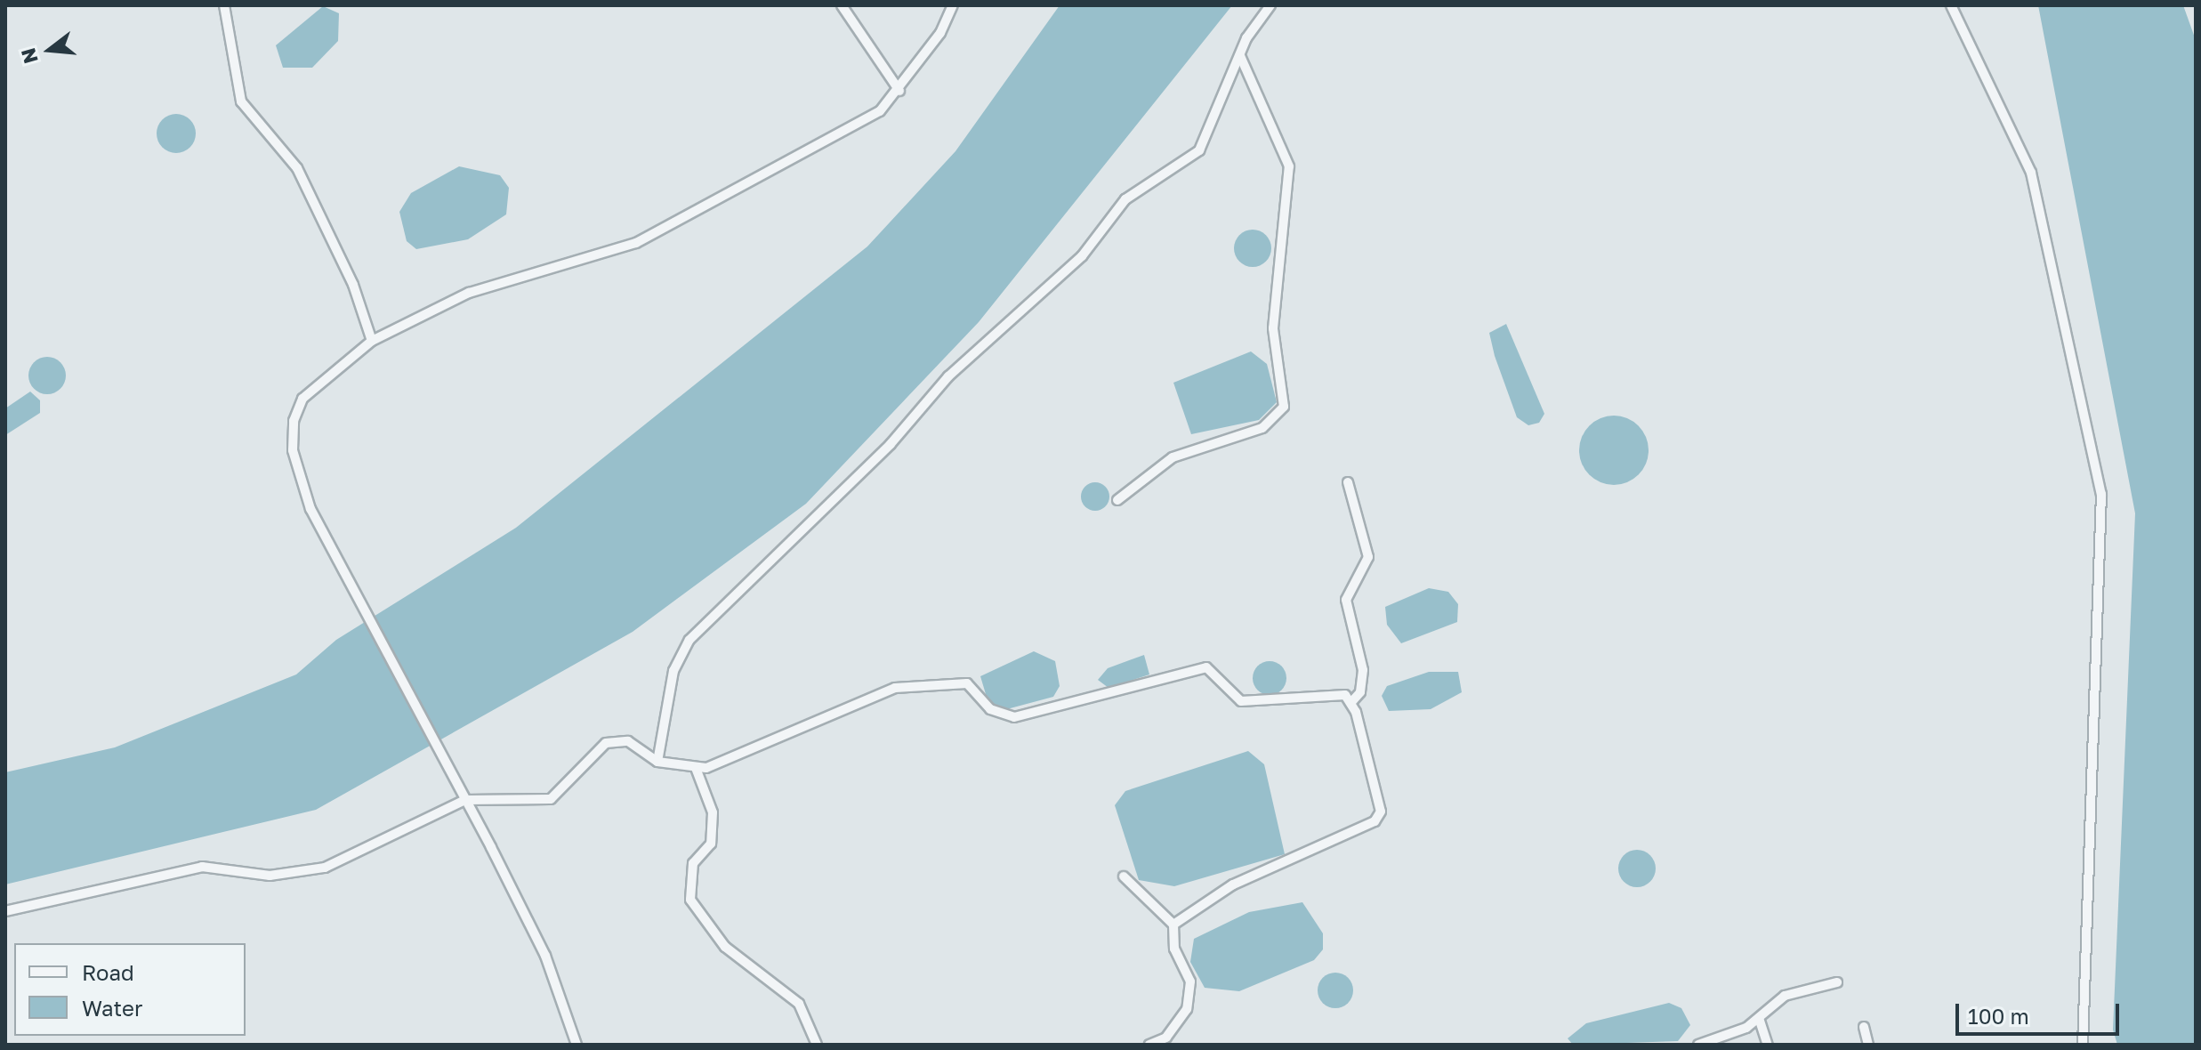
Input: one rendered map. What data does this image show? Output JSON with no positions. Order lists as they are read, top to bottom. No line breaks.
{"legend":["Road","Water"],"scale_bar":"100 m","north":"left"}
